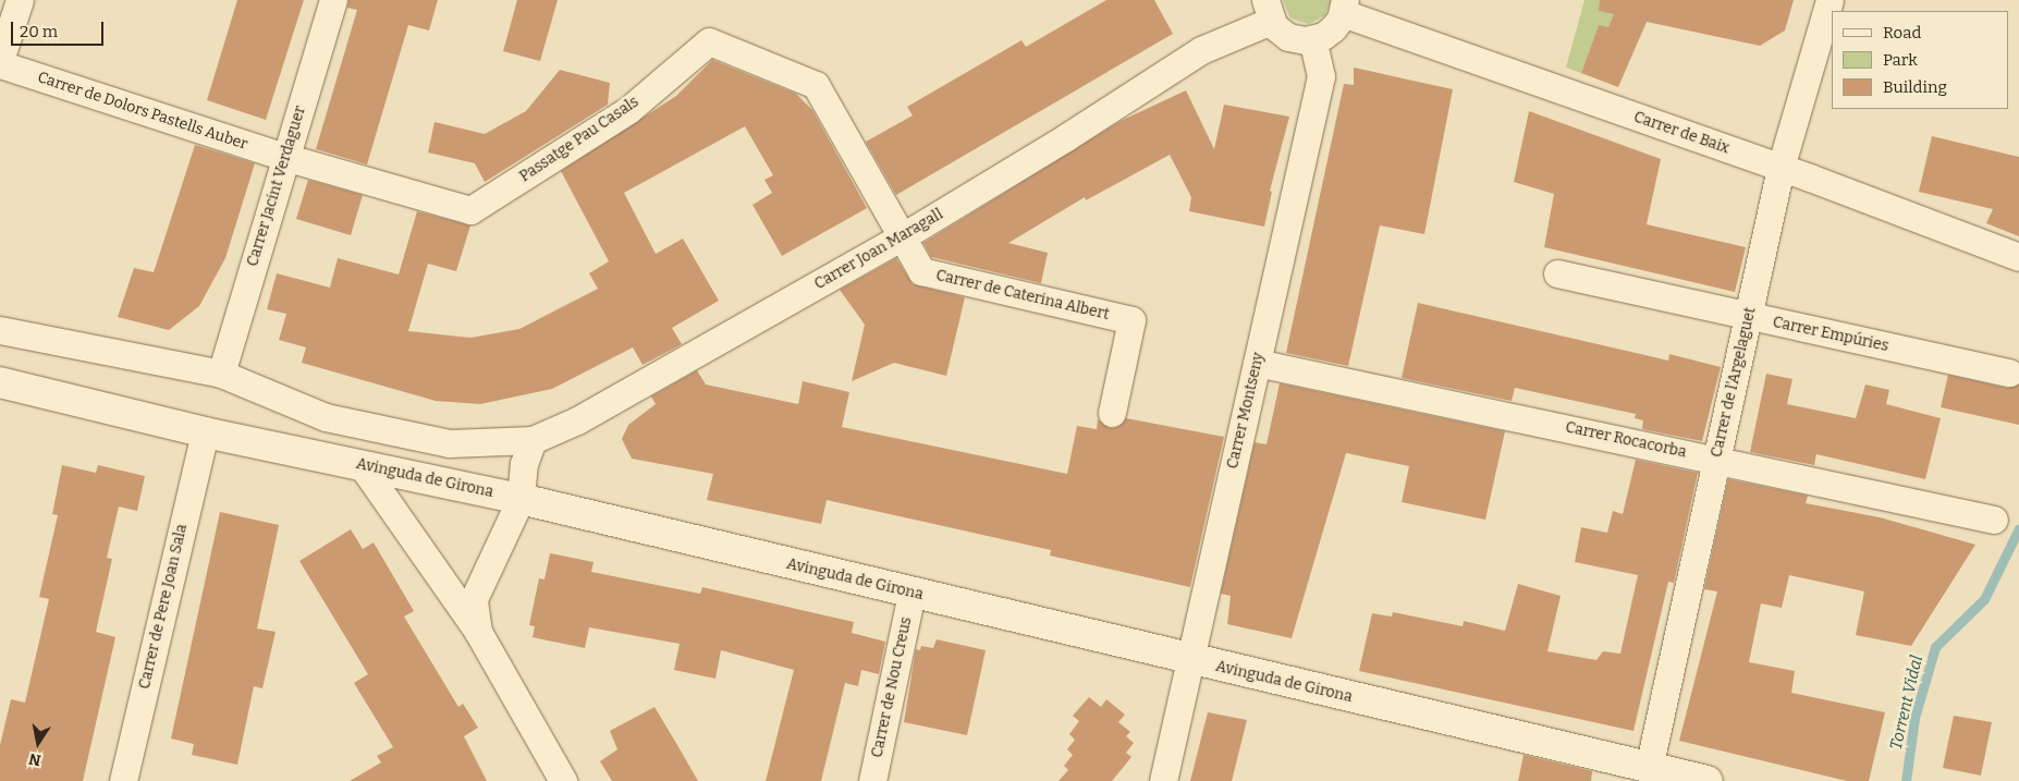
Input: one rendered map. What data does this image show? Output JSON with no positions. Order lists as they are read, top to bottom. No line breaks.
{"streets":{"main road":["Avinguda de Girona"],"street":["Carrer de Dolors Pastells Auber","Carrer de Baix","Passatge Pau Casals","Carrer Jacint Verdaguer","Carrer Joan Maragall","Carrer de Caterina Albert","Carrer Empúries","Carrer de l'Argelaguet","Carrer Montseny","Carrer Rocacorba","Carrer de Pere Joan Sala","Carrer de Nou Creus"]},"crossings":[["Carrer de Dolors Pastells Auber","Passatge Pau Casals"],["Carrer de Dolors Pastells Auber","Carrer Jacint Verdaguer"],["Carrer de Baix","Carrer de l'Argelaguet"],["Passatge Pau Casals","Carrer Jacint Verdaguer"],["Passatge Pau Casals","Carrer Joan Maragall"],["Passatge Pau Casals","Carrer de Caterina Albert"],["Carrer Joan Maragall","Carrer de Caterina Albert"],["Carrer Empúries","Carrer de l'Argelaguet"],["Carrer de l'Argelaguet","Carrer Rocacorba"],["Carrer de l'Argelaguet","Avinguda de Girona"],["Carrer Montseny","Carrer Rocacorba"],["Carrer Montseny","Avinguda de Girona"],["Avinguda de Girona","Carrer de Pere Joan Sala"],["Avinguda de Girona","Carrer de Nou Creus"]],"water":["Torrent Vidal"],"legend":["Road","Park","Building"],"scale_bar":"20 m","north":"bottom"}
